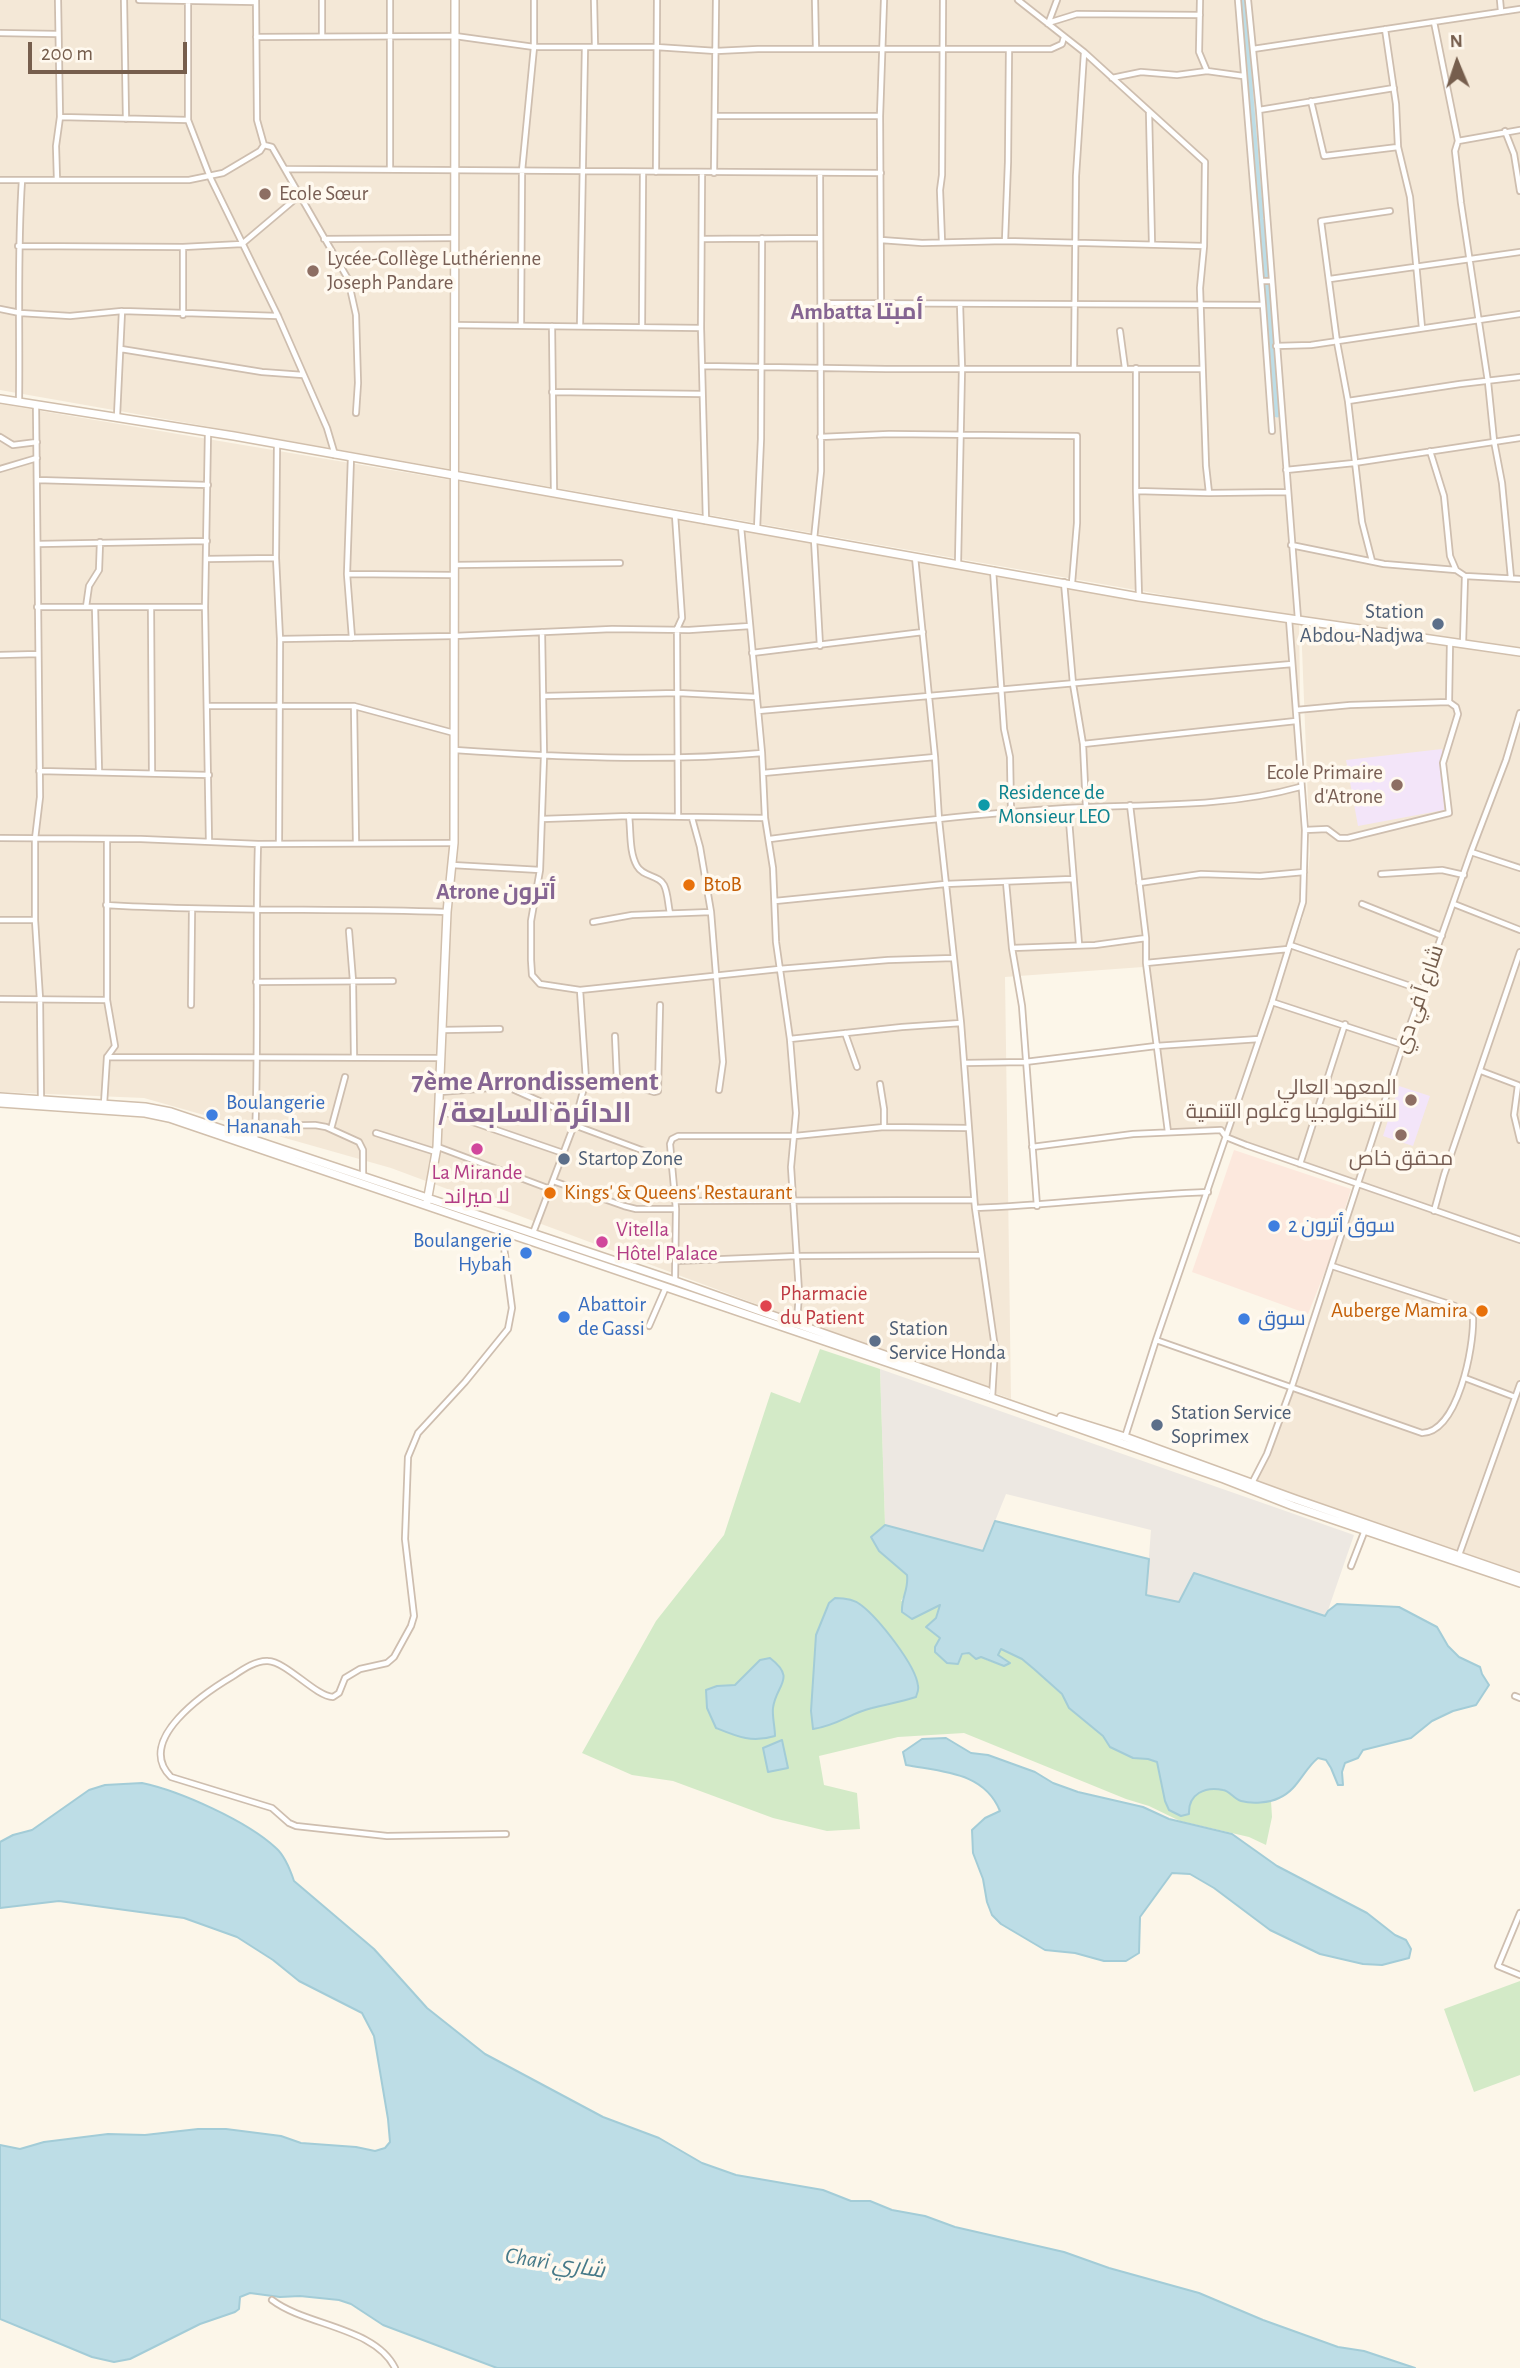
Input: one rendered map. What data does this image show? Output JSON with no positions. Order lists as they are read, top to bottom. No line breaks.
{"streets":{"street":["شارع آ في دي"]},"districts":["Ambatta أمبتا","Atrone أترون","7ème Arrondissement / الدائرة السابعة"],"water":["Chari شاري"],"places":["Ecole Sœur","Lycée-Collège Luthérienne Joseph Pandare","Station Abdou-Nadjwa","Ecole Primaire d'Atrone","Residence de Monsieur LEO","BtoB","المعهد العالي للتكنولوجيا وعلوم التنمية","Boulangerie Hananah","محقق خاص","La Mirande لا ميراند","Startop Zone","Kings' & Queens' Restaurant","سوق أترون 2","Vitella Hôtel Palace","Boulangerie Hybah","Pharmacie du Patient","Auberge Mamira","Abattoir de Gassi","سوق","Station Service Honda","Station Service Soprimex"],"scale_bar":"200 m","north":"top"}
